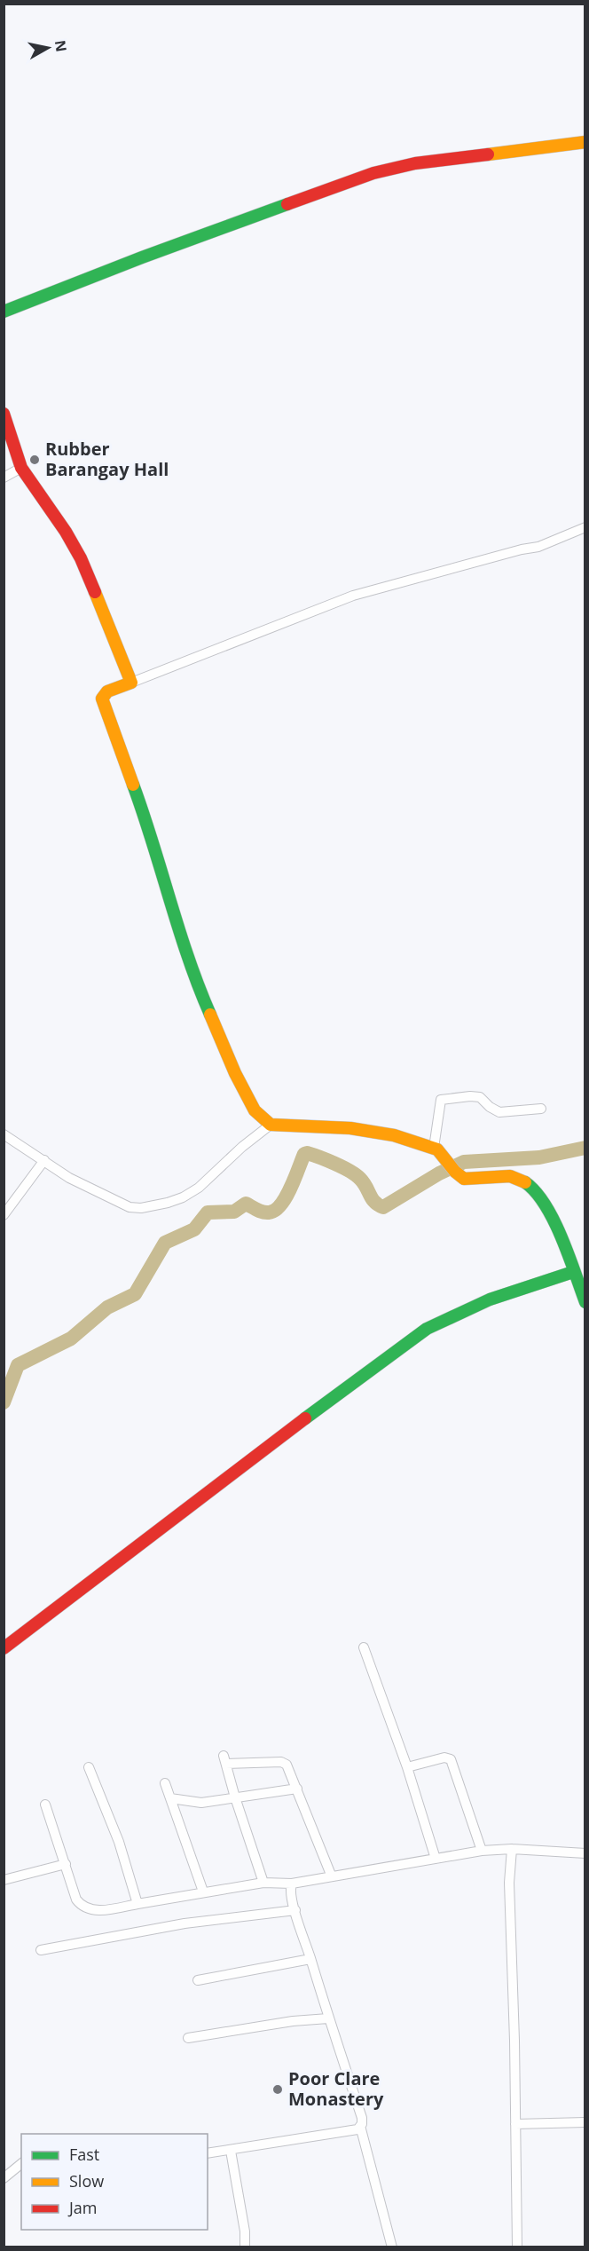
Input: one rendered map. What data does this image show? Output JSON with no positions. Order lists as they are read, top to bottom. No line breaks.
{"places":["Rubber Barangay Hall","Poor Clare Monastery"],"legend":["Fast","Slow","Jam"],"north":"right"}
